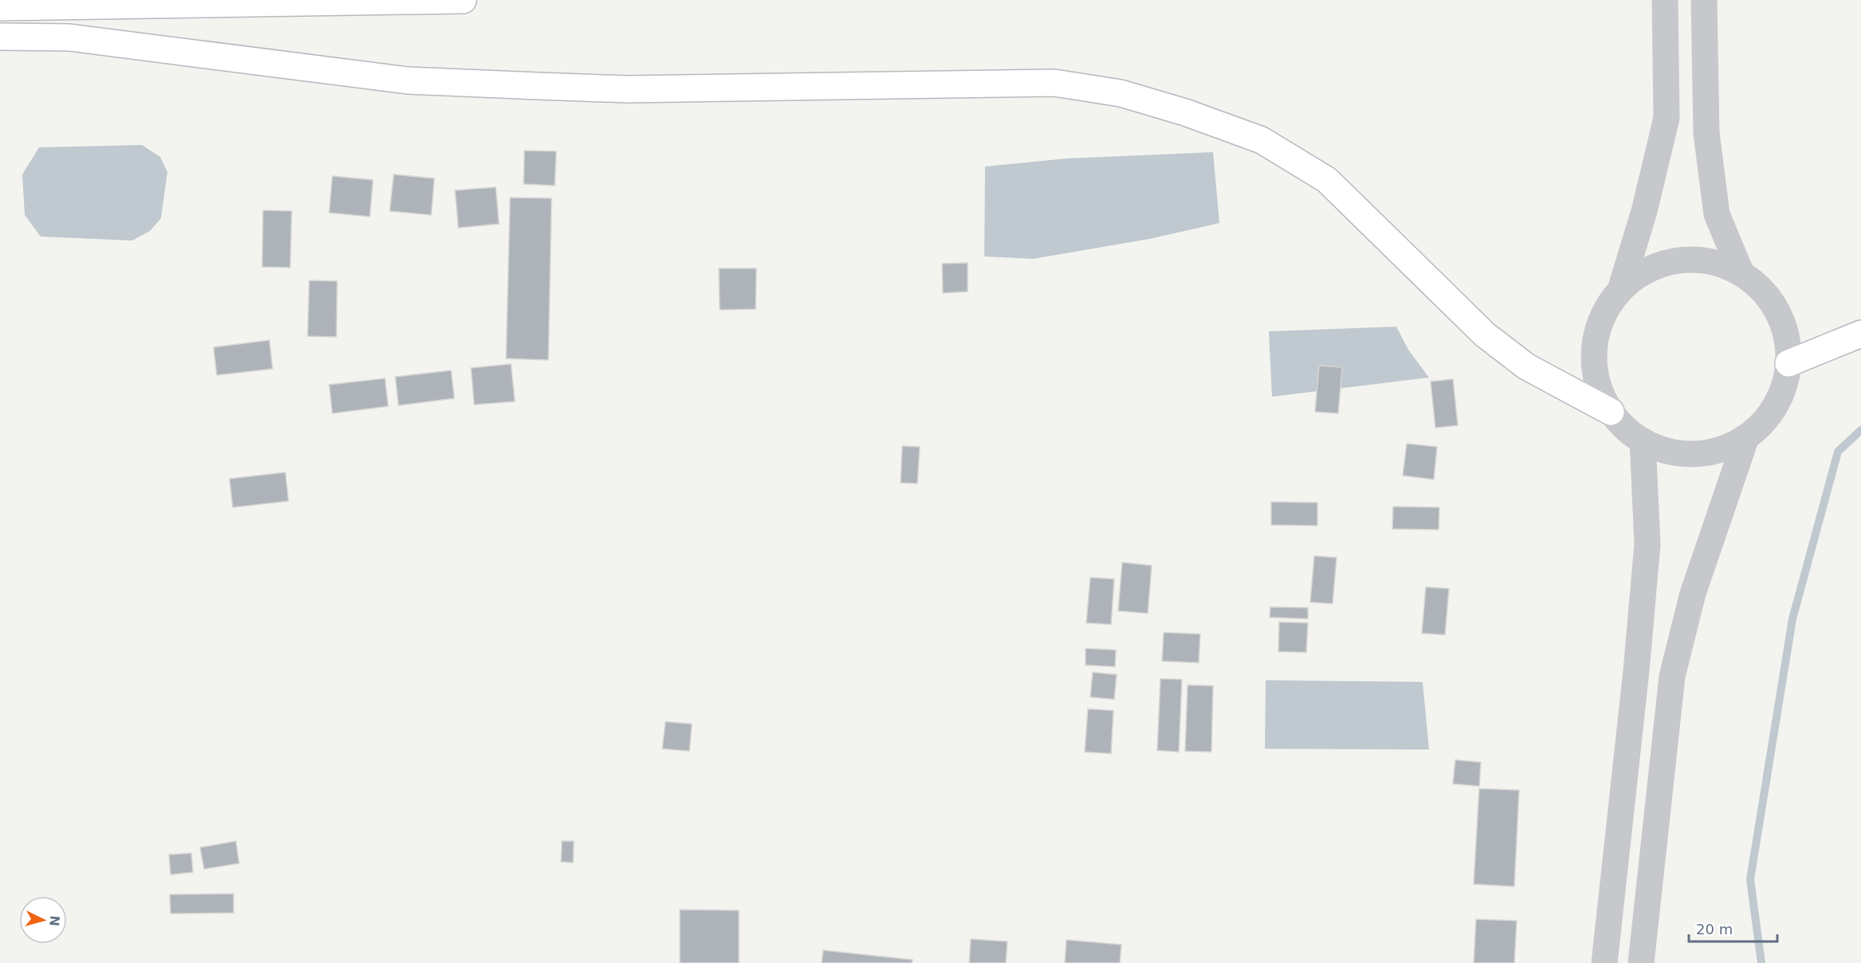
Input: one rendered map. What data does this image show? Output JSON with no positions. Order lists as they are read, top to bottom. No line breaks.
{"scale_bar":"20 m","north":"right"}
